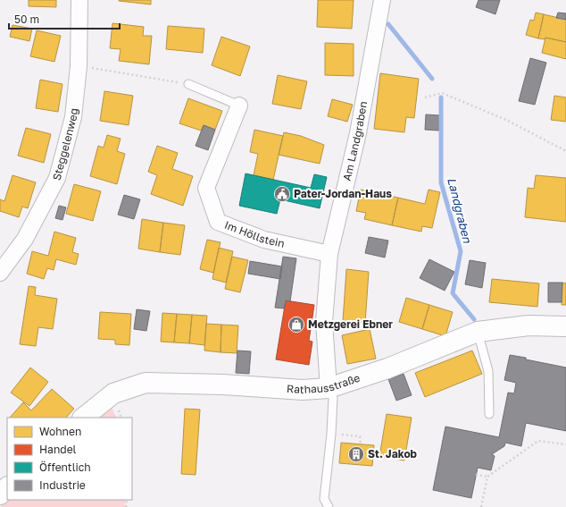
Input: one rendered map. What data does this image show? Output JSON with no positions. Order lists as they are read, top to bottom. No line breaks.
{"streets":{"main road":["Rathausstraße"],"street":["Am Landgraben","Steggelenweg","Im Höllstein"]},"crossings":[["Am Landgraben","Im Höllstein"],["Am Landgraben","Rathausstraße"]],"water":["Landgraben"],"places":{"public building":["Pater-Jordan-Haus"],"shop":["Metzgerei Ebner"],"building":["St. Jakob"]},"legend":["Wohnen","Handel","Öffentlich","Industrie"],"scale_bar":"50 m"}
